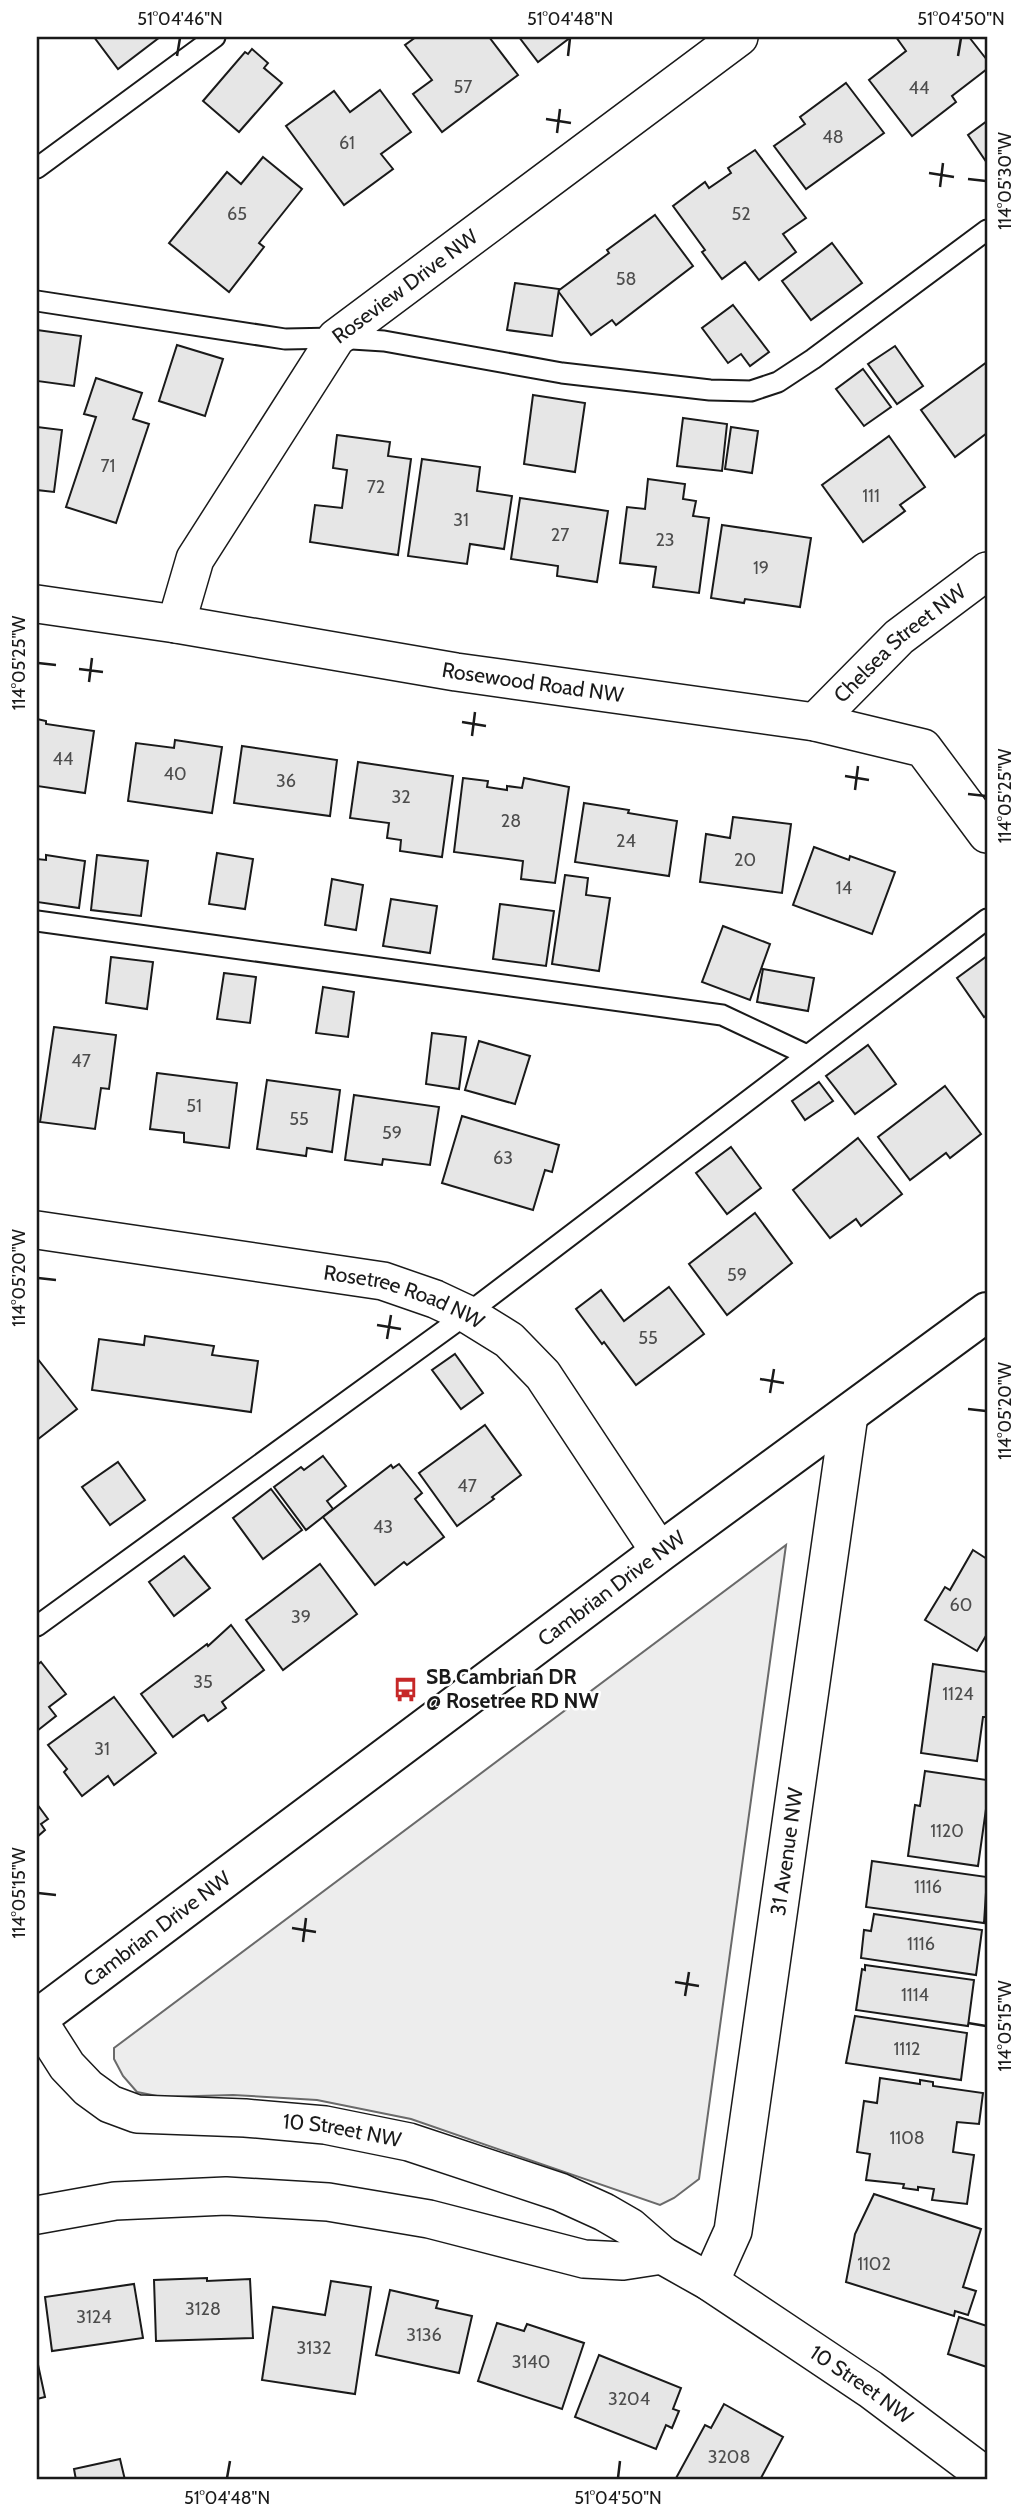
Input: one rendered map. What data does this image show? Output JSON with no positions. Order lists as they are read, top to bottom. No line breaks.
{"streets":{"street":["Roseview Drive NW","Chelsea Street NW","Rosewood Road NW","Rosetree Road NW","Cambrian Drive NW","31 Avenue NW","10 Street NW"]},"crossings":[["Roseview Drive NW","Rosewood Road NW"],["Chelsea Street NW","Rosewood Road NW"],["Rosetree Road NW","Cambrian Drive NW"],["Cambrian Drive NW","31 Avenue NW"],["Cambrian Drive NW","10 Street NW"],["31 Avenue NW","10 Street NW"]],"places":{"bus stop":["SB Cambrian DR @ Rosetree RD NW"]},"house_numbers":["57","44","48","61","65","52","58","71","72","111","31","27","23","19","44","40","36","32","28","24","20","14","47","51","55","59","63","59","55","47","43","60","39","35","1124","31","1120","1116","1116","1114","1112","1108","1102","3128","3124","3136","3132","3140","3204","3208"],"coordinates":["51°04'46\"N","51°04'48\"N","51°04'50\"N","114°05'30\"W","114°05'25\"W","114°05'20\"W","114°05'15\"W"]}
